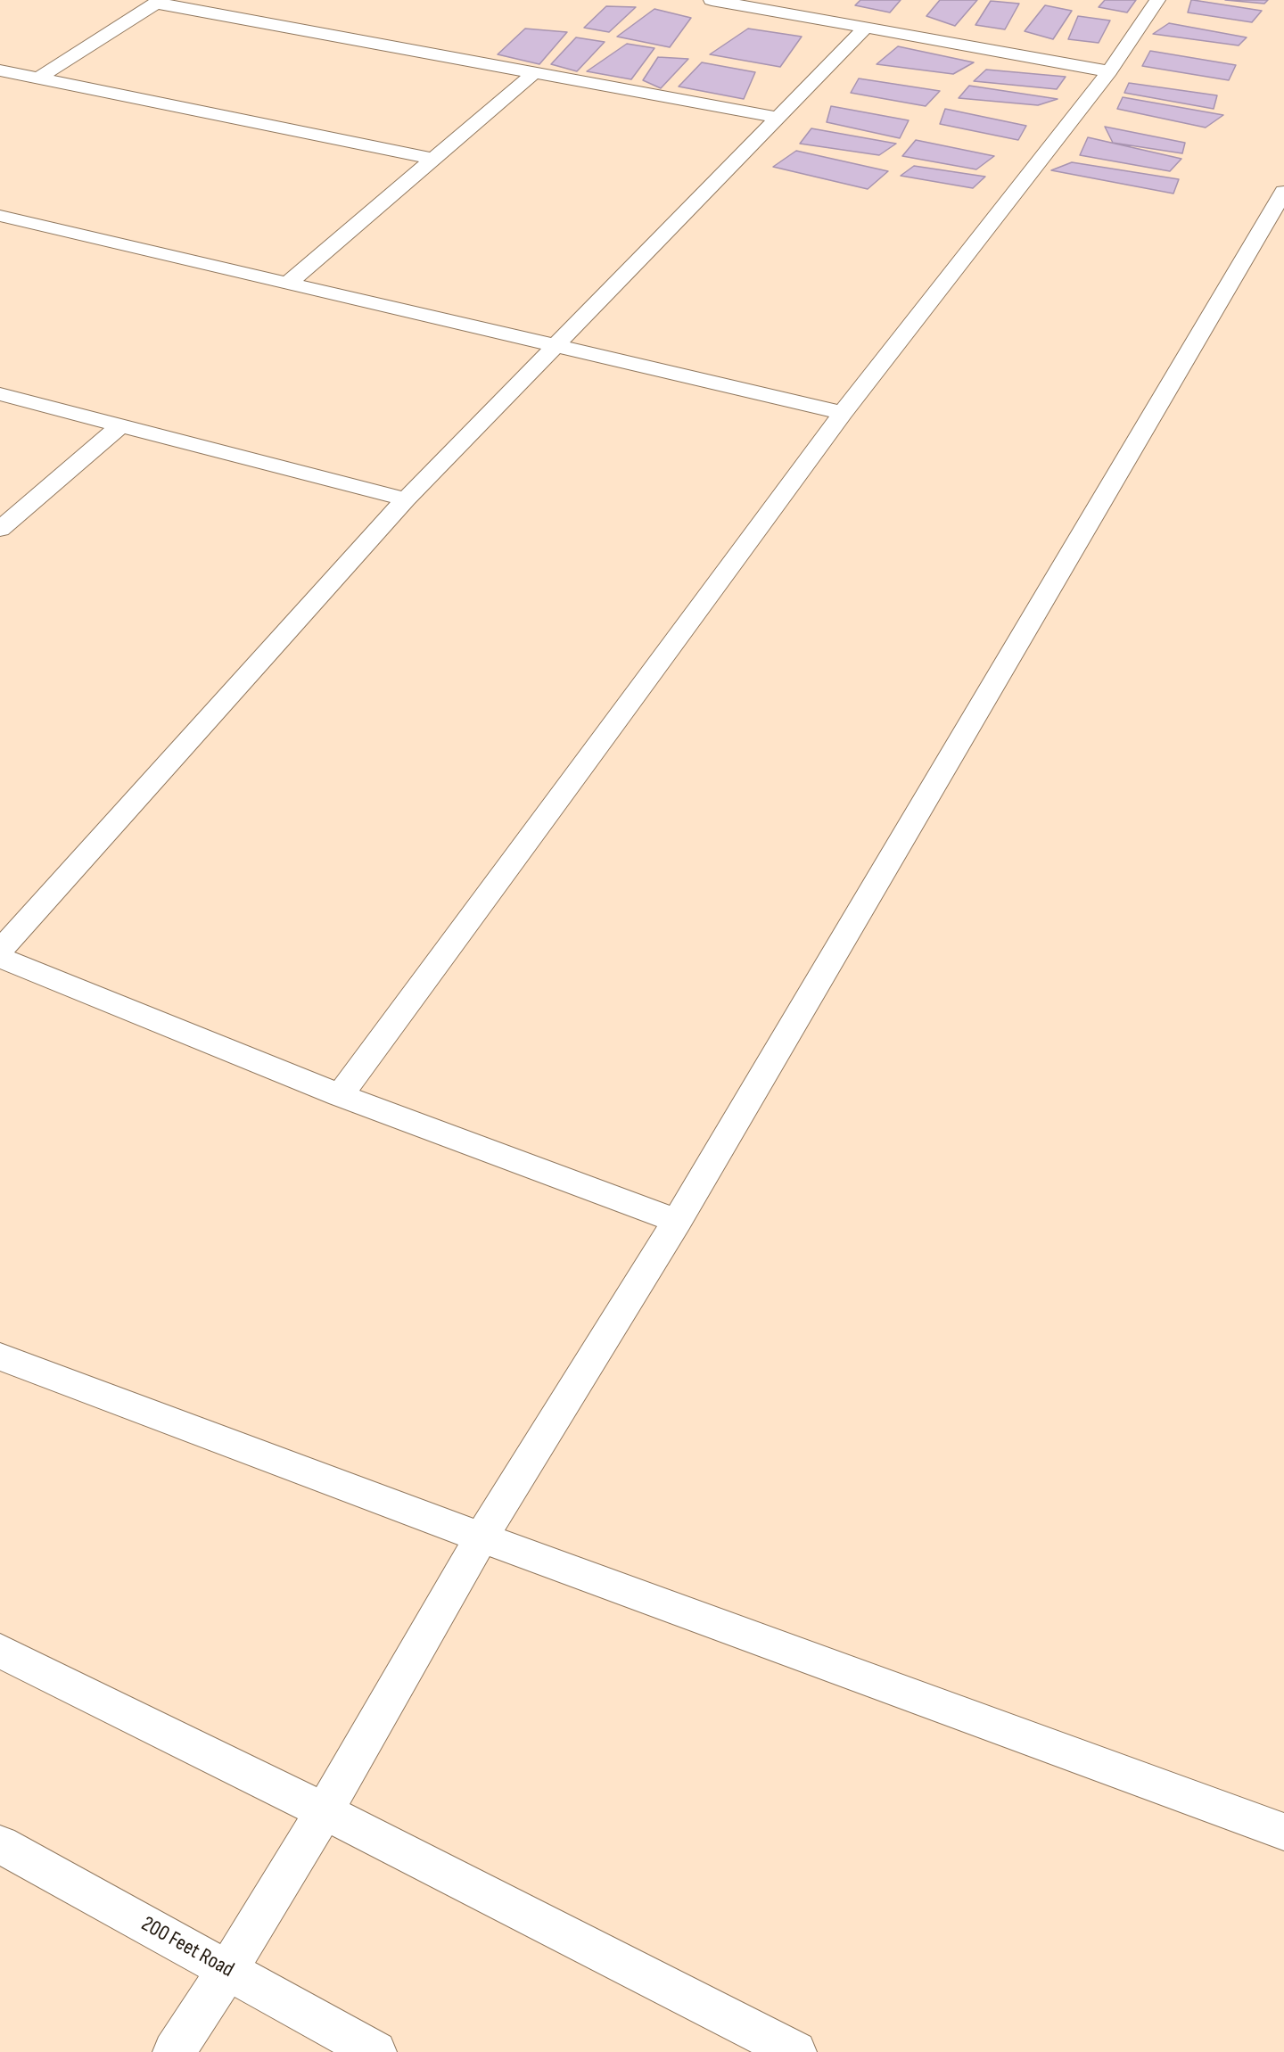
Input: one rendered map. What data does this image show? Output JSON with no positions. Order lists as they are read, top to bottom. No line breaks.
{"streets":{"street":["200 Feet Road"]}}
